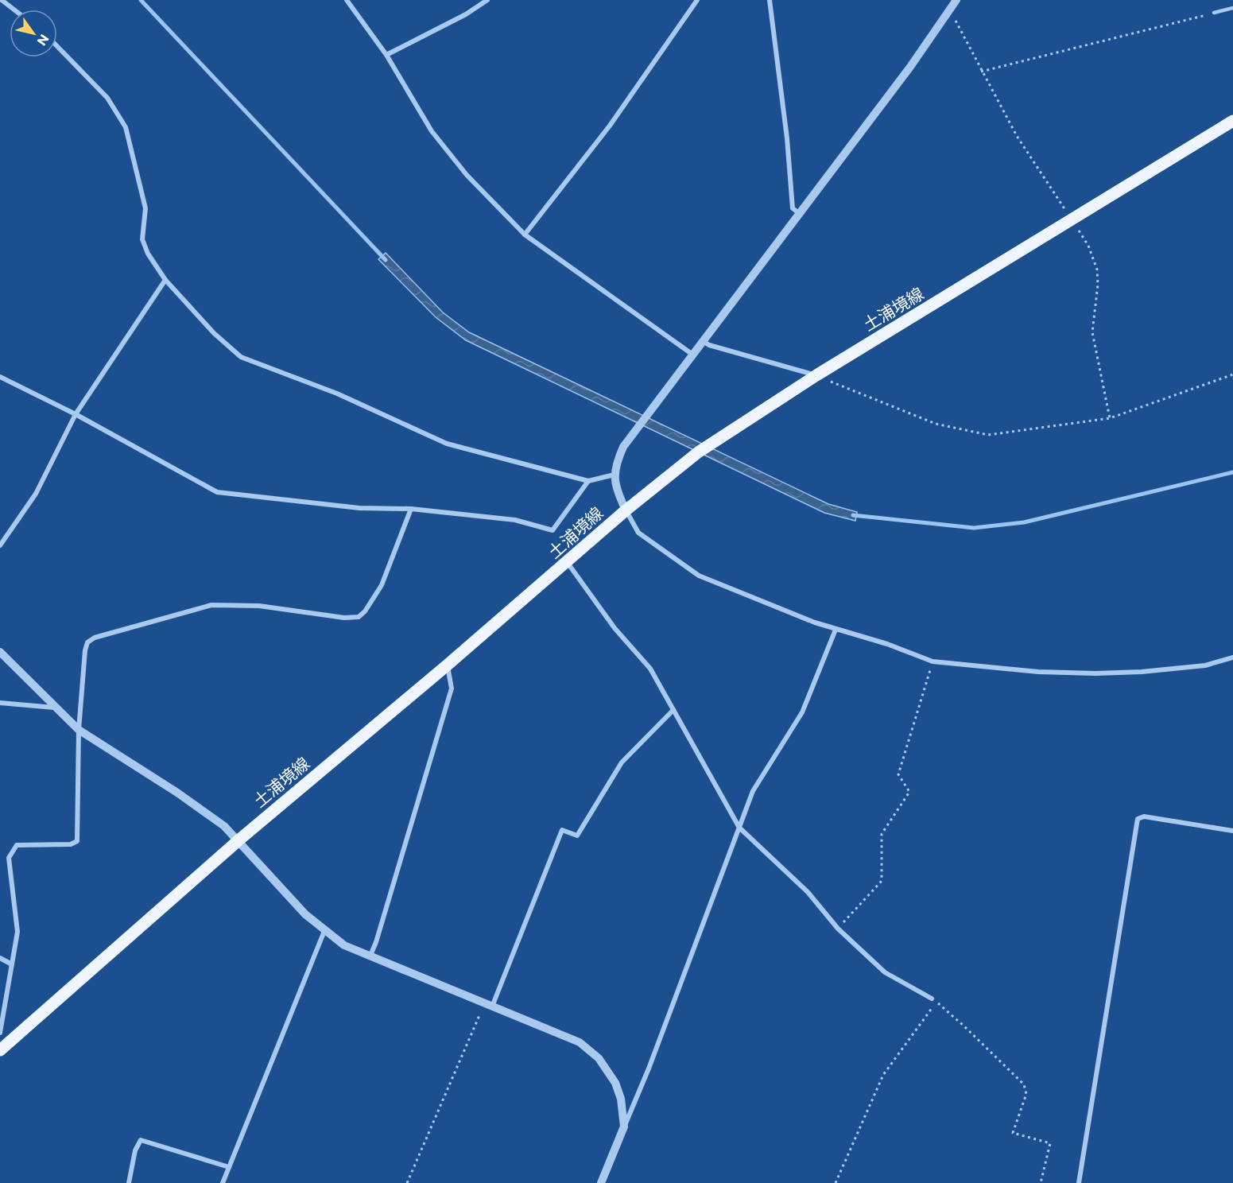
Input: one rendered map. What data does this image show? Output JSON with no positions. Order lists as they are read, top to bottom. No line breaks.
{"streets":{"main road":["土浦境線"]},"north":"bottom right"}
